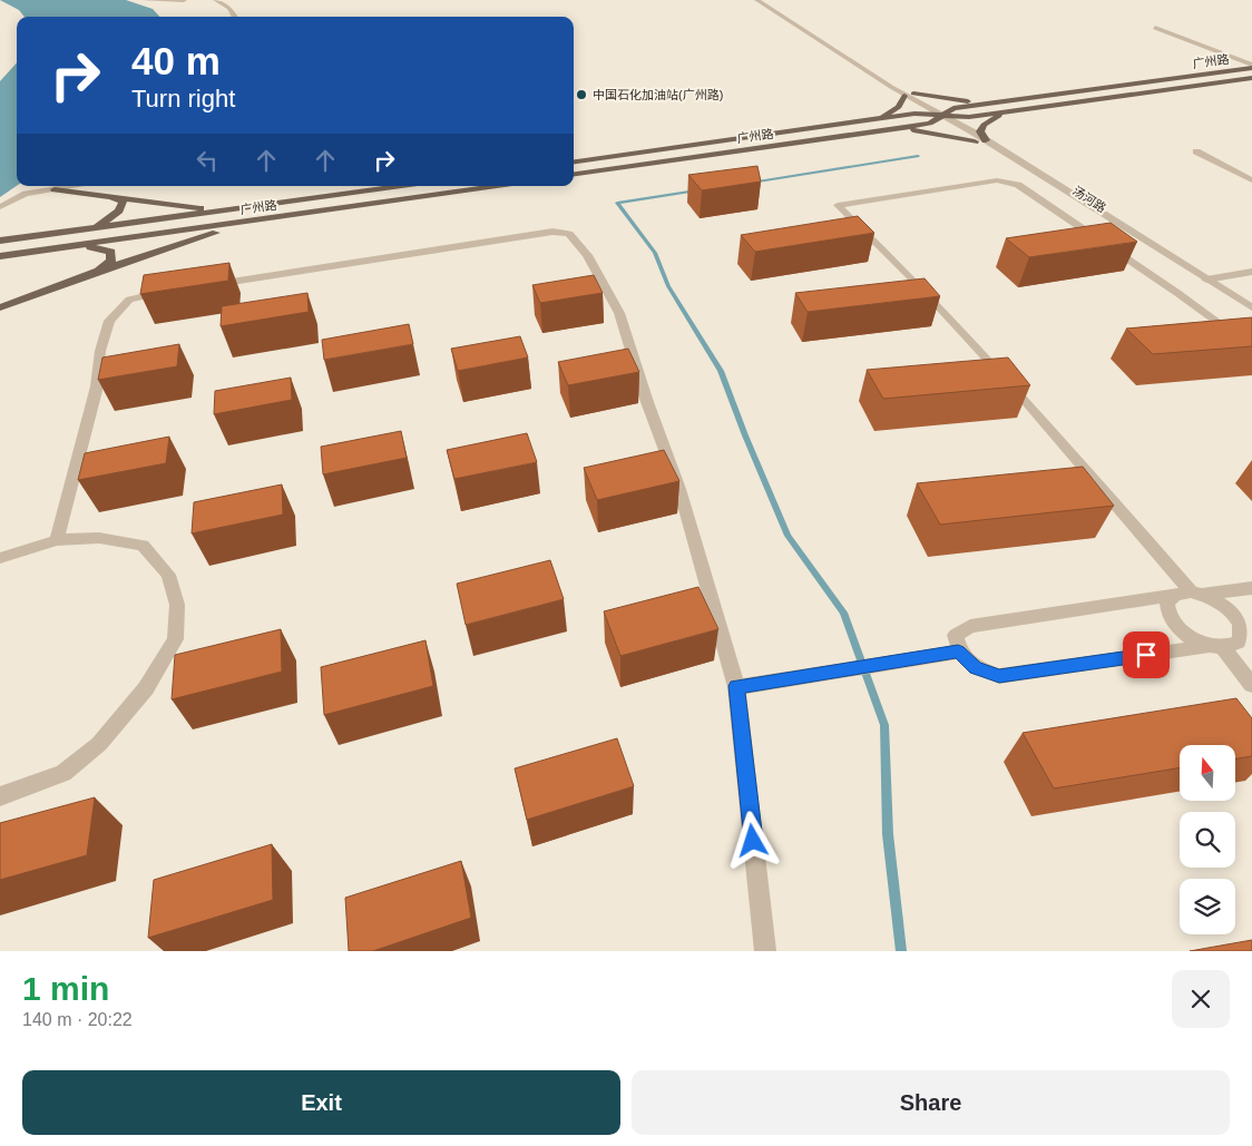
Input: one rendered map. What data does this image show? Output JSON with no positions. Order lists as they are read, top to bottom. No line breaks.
{"streets":{"main road":["广州路"],"street":["汤河路"]},"crossings":[["广州路","汤河路"]],"places":["中国石化加油站(广州路)"],"north":"top","page":{"turn":["40 m","Turn right"],"heading":["1 min","140 m · 20:22"],"buttons":["Exit","Share"]}}
